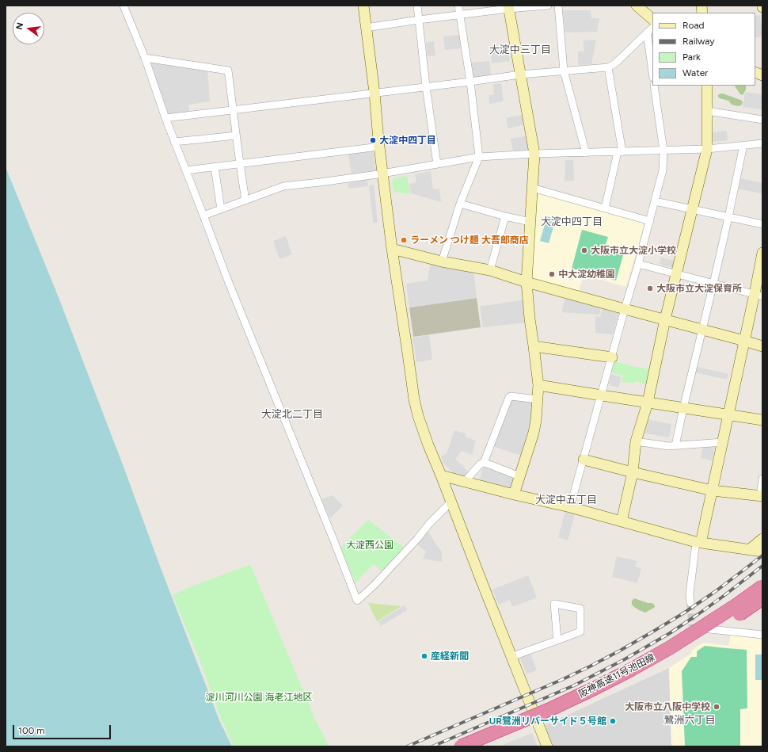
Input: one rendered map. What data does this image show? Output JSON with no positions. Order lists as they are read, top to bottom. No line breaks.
{"streets":{"highway":["阪神高速11号池田線"]},"districts":["大淀中三丁目","大淀中四丁目","大淀北二丁目","大淀中五丁目","鷺洲六丁目"],"parks":["大淀西公園","淀川河川公園 海老江地区"],"places":["大淀中四丁目","ラーメン つけ麺 大吾郎商店","大阪市立大淀小学校","中大淀幼稚園","大阪市立大淀保育所","産経新聞","大阪市立八阪中学校","UR鷺洲リバーサイド５号館"],"legend":["Road","Railway","Park","Water"],"scale_bar":"100 m","north":"left"}
